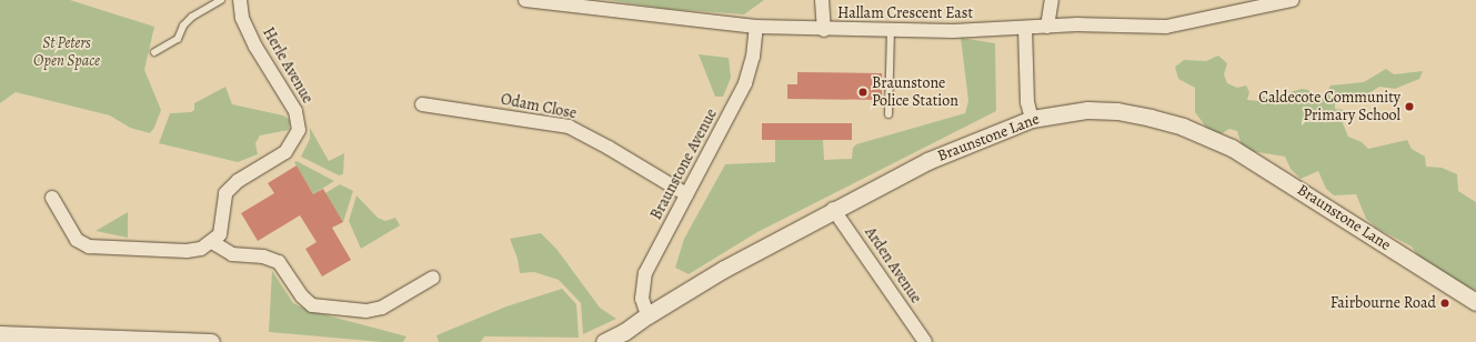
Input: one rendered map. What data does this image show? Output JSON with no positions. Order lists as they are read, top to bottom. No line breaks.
{"streets":{"street":["Hallam Crescent East","Herle Avenue","Odam Close","Braunstone Lane","Braunstone Avenue","Arden Avenue"]},"crossings":[["Hallam Crescent East","Braunstone Avenue"],["Odam Close","Braunstone Avenue"],["Braunstone Lane","Braunstone Avenue"],["Braunstone Lane","Arden Avenue"]],"parks":["St Peters Open Space"],"places":["Braunstone Police Station","Caldecote Community Primary School","Fairbourne Road"]}
